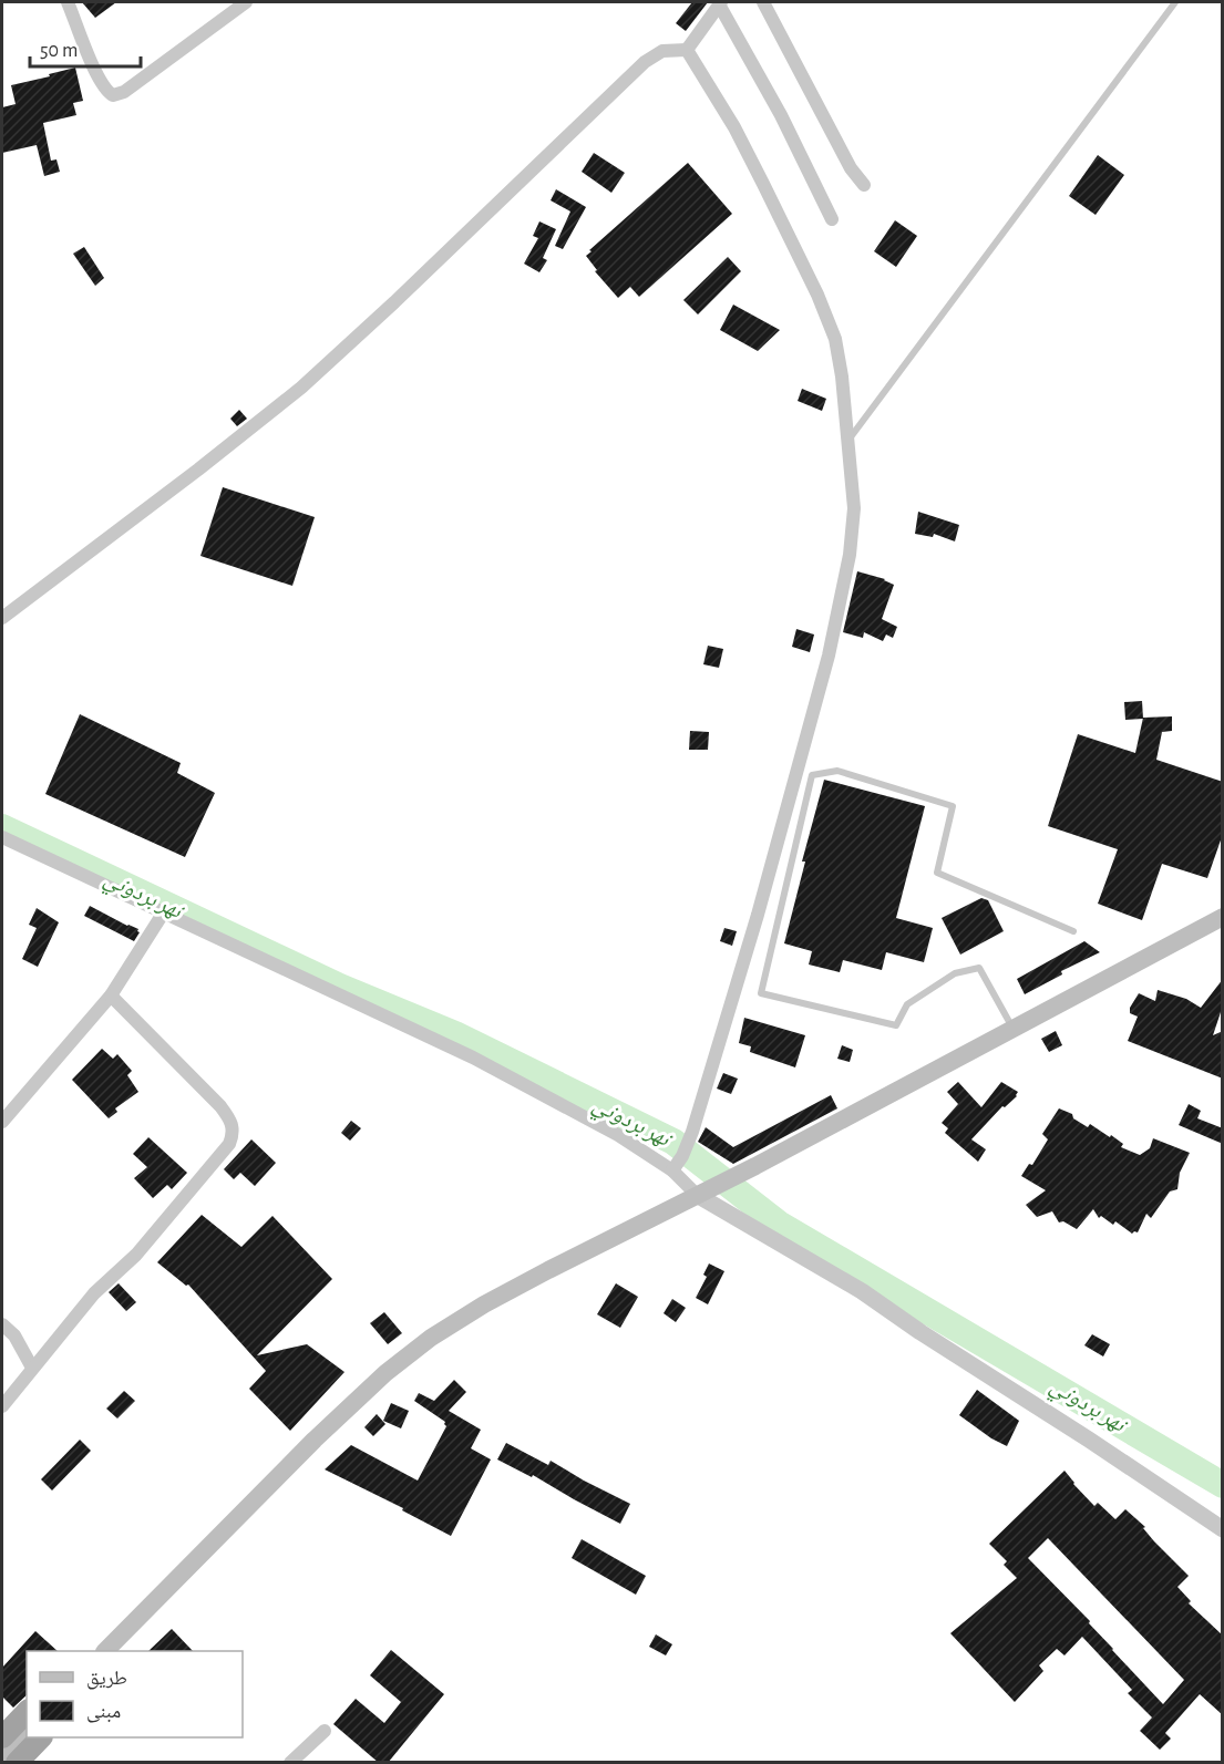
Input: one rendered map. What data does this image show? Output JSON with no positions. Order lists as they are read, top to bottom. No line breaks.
{"water":["نهر بردوني"],"legend":["طريق","مبنى"],"scale_bar":"50 m"}
